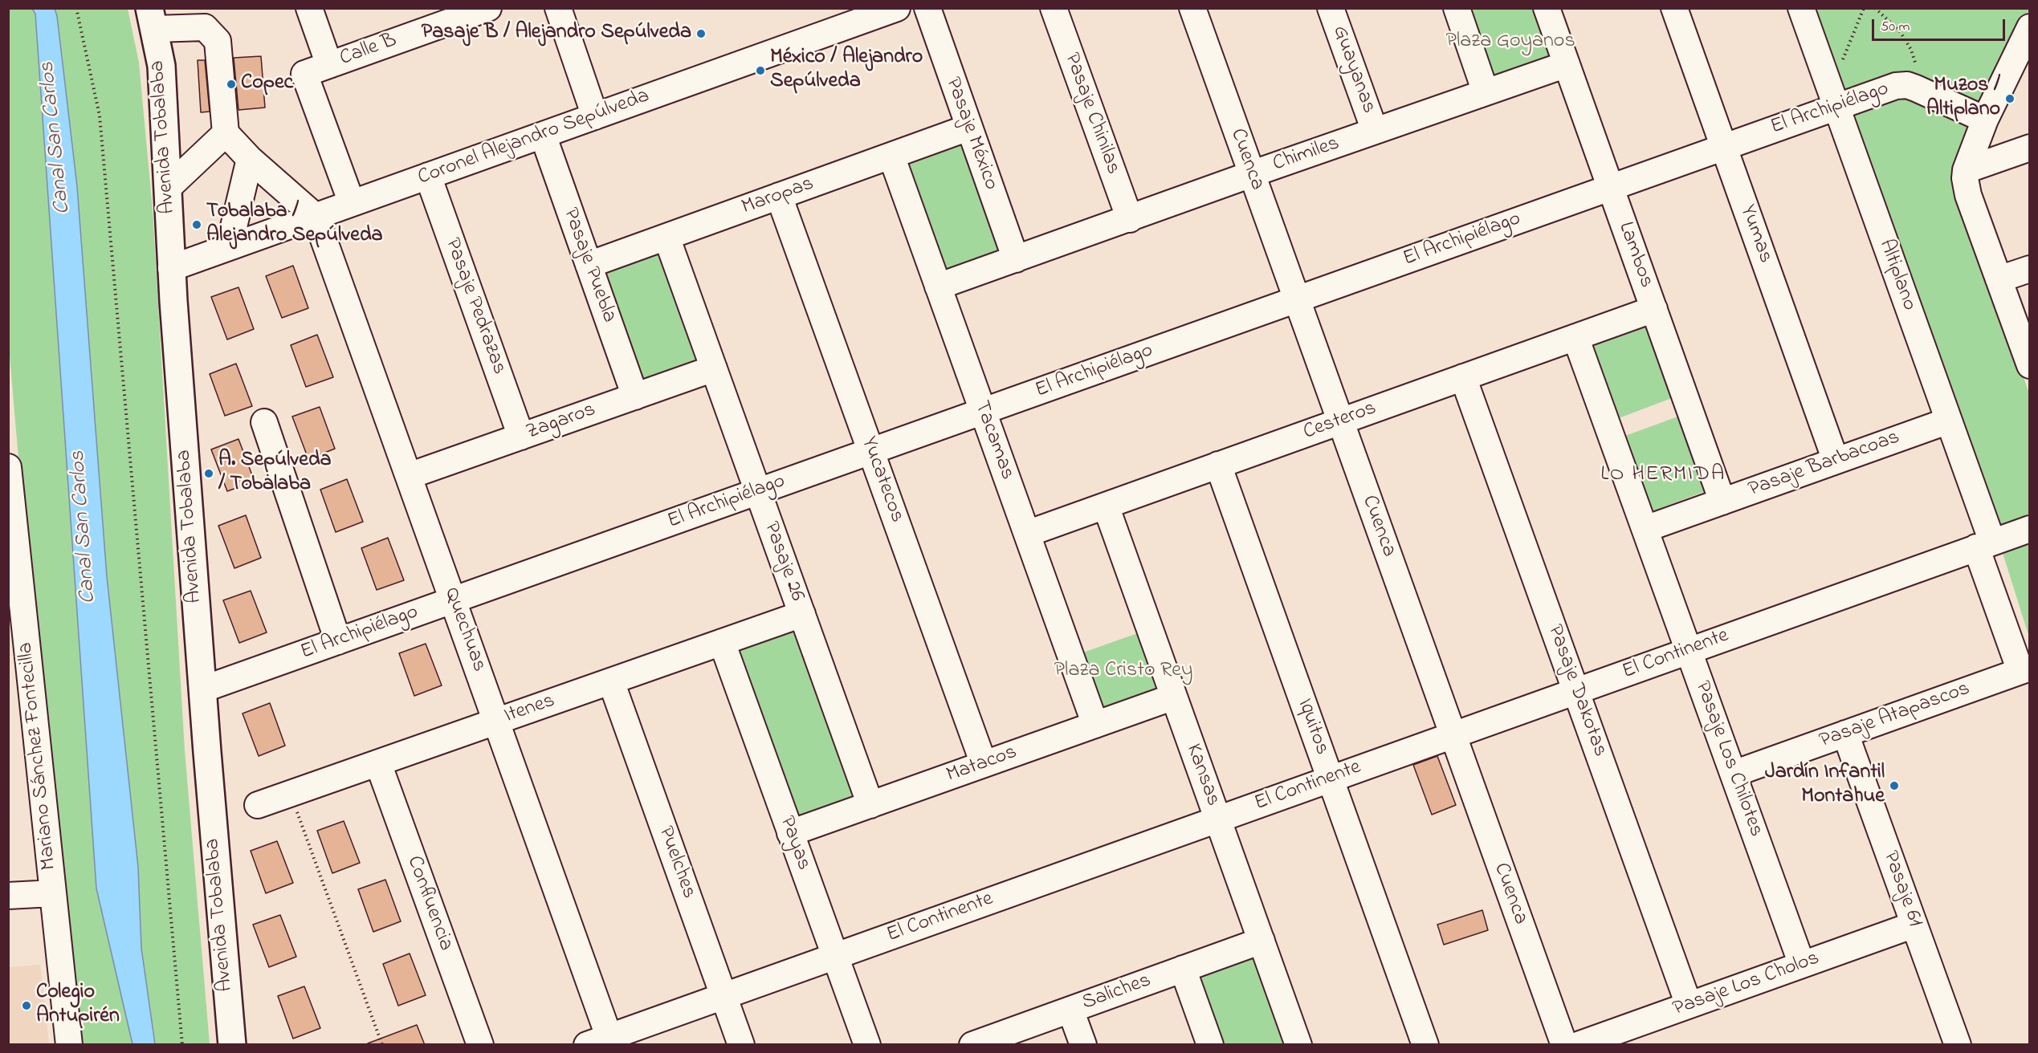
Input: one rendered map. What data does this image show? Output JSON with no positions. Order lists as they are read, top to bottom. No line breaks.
{"streets":{"main road":["Avenida Tobalaba"],"street":["Calle B","Guayanas","El Archipiélago","Pasaje Chinilas","Pasaje México","Coronel Alejandro Sepúlveda","Chimiles","Cuenca","Maropas","Yumas","Lambos","Pasaje Puebla","Altiplano","Pasaje Pedrazas","Cesteros","Zagaros","Tacamas","Pasaje Barbacoas","Yucatecos","Pasaje 26","Quechuas","El Continente","Pasaje Dakotas","Itenes","Pasaje Atapascos","Iquitos","Mariano Sánchez Fontecilla","Pasaje Los Chilotes","Matacos","Kansas","Payas","Puelches","Pasaje 61","Confluencia","Pasaje Los Cholos","Saliches"]},"crossings":[["Calle B","Coronel Alejandro Sepúlveda"],["Guayanas","Chimiles"],["El Archipiélago","Avenida Tobalaba"],["El Archipiélago","Cuenca"],["El Archipiélago","Yumas"],["El Archipiélago","Lambos"],["El Archipiélago","Altiplano"],["El Archipiélago","Tacamas"],["El Archipiélago","Yucatecos"],["El Archipiélago","Pasaje 26"],["El Archipiélago","Quechuas"],["Pasaje Chinilas","Chimiles"],["Pasaje México","Chimiles"],["Pasaje México","Maropas"],["Avenida Tobalaba","Coronel Alejandro Sepúlveda"],["Coronel Alejandro Sepúlveda","Pasaje Puebla"],["Coronel Alejandro Sepúlveda","Pasaje Pedrazas"],["Coronel Alejandro Sepúlveda","Quechuas"],["Chimiles","Cuenca"],["Chimiles","Lambos"],["Chimiles","Tacamas"],["Cuenca","Cesteros"],["Cuenca","El Continente"],["Maropas","Pasaje Puebla"],["Maropas","Tacamas"],["Maropas","Yucatecos"],["Maropas","Pasaje 26"],["Yumas","Pasaje Barbacoas"],["Lambos","Cesteros"],["Lambos","Pasaje Barbacoas"],["Pasaje Puebla","Zagaros"],["Altiplano","Pasaje Barbacoas"],["Altiplano","El Continente"],["Altiplano","Pasaje Atapascos"],["Pasaje Pedrazas","Zagaros"],["Cesteros","Tacamas"],["Cesteros","Pasaje Dakotas"],["Cesteros","Iquitos"],["Cesteros","Pasaje Los Chilotes"],["Cesteros","Kansas"],["Zagaros","Pasaje 26"],["Zagaros","Quechuas"],["Tacamas","Matacos"],["Pasaje Barbacoas","Pasaje Los Chilotes"],["Yucatecos","Matacos"],["Pasaje 26","Itenes"],["Pasaje 26","Matacos"],["Quechuas","El Continente"],["Quechuas","Itenes"],["El Continente","Pasaje Dakotas"],["El Continente","Iquitos"],["El Continente","Pasaje Los Chilotes"],["El Continente","Kansas"],["El Continente","Payas"],["El Continente","Puelches"],["Pasaje Dakotas","Pasaje Los Cholos"],["Itenes","Payas"],["Itenes","Puelches"],["Itenes","Confluencia"],["Pasaje Atapascos","Pasaje Los Chilotes"],["Pasaje Atapascos","Pasaje 61"],["Pasaje Los Chilotes","Pasaje Los Cholos"],["Matacos","Kansas"],["Matacos","Payas"],["Kansas","Saliches"],["Pasaje 61","Pasaje Los Cholos"]],"districts":["LO HERMIDA"],"water":["Canal San Carlos"],"parks":["Plaza Goyanos","Plaza Cristo Rey"],"places":["Pasaje B / Alejandro Sepúlveda","México / Alejandro Sepúlveda","Copec","Muzos / Altiplano","Tobalaba / Alejandro Sepúlveda","A. Sepúlveda / Tobalaba","Jardín Infantil Montahue","Colegio Antupirén"],"scale_bar":"50 m"}
